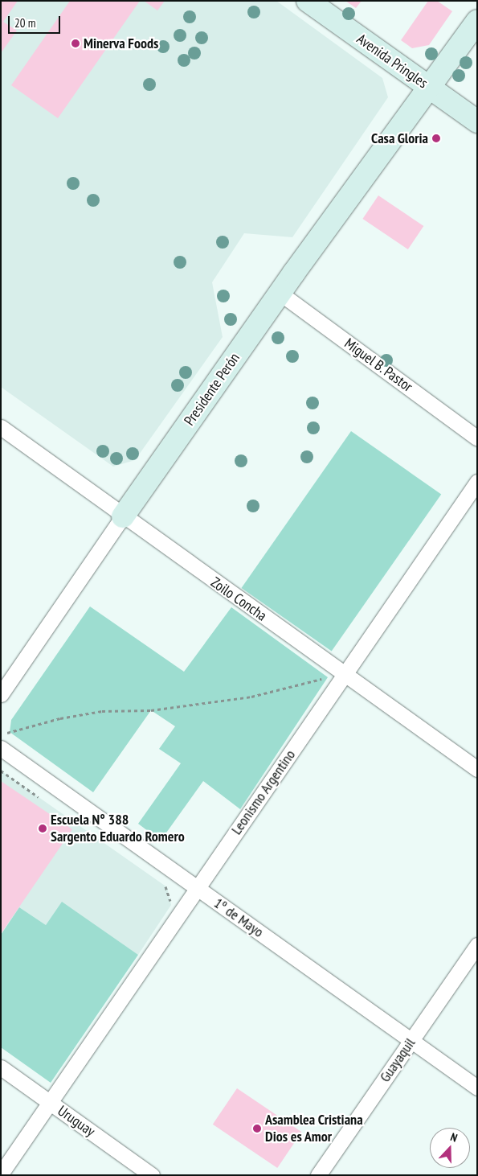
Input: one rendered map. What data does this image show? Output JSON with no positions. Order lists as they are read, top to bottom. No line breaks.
{"streets":{"street":["Avenida Pringles","Miguel B. Pastor","Presidente Perón","Zoilo Concha","Leonismo Argentino","1º de Mayo","Guayaquil","Uruguay"]},"crossings":[["Avenida Pringles","Presidente Perón"],["Miguel B. Pastor","Presidente Perón"],["Presidente Perón","Zoilo Concha"],["Zoilo Concha","Leonismo Argentino"],["Leonismo Argentino","1º de Mayo"],["Leonismo Argentino","Uruguay"],["1º de Mayo","Guayaquil"]],"places":["Minerva Foods","Casa Gloria","Escuela N° 388 Sargento Eduardo Romero","Asamblea Cristiana Dios es Amor"],"scale_bar":"20 m","north":"top"}
